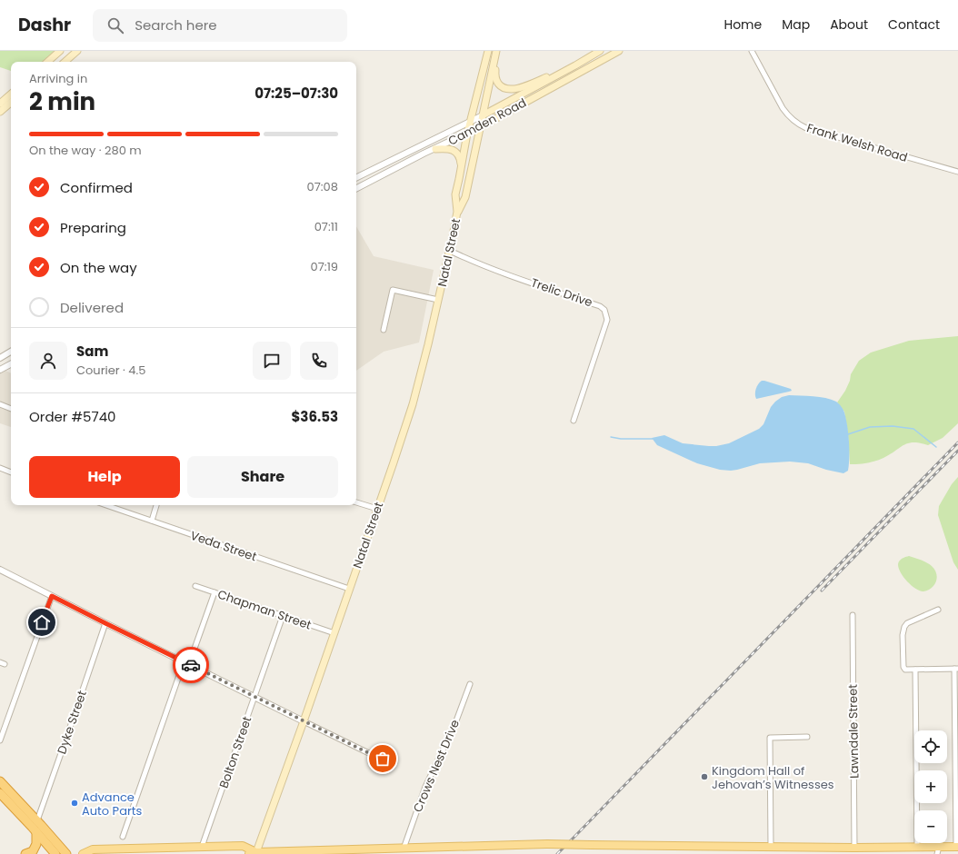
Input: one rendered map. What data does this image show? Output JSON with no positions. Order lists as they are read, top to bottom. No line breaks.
{"streets":{"main road":["Camden Road","Natal Street"],"street":["Frank Welsh Road","Trelic Drive","Veda Street","Chapman Street","Dyke Street","Lawndale Street","Bolton Street","Crows Nest Drive"]},"crossings":[["Camden Road","Natal Street"],["Natal Street","Trelic Drive"],["Natal Street","Veda Street"],["Natal Street","Chapman Street"],["Chapman Street","Bolton Street"]],"places":["Kingdom Hall of Jehovah’s Witnesses","Advance Auto Parts"],"page":{"header":"Dashr","search":"Search here","nav":["Home","Map","About","Contact"],"heading":["2 min","Arriving in","07:25–07:30"],"panel":["Sam","Courier · 4.5","Order #5740","$36.53"],"bar":"On the way · 280 m","list":[["Confirmed","07:08"],["Preparing","07:11"],["On the way","07:19"],"Delivered"],"buttons":["Help","Share"],"map_buttons":["+","−"]}}
